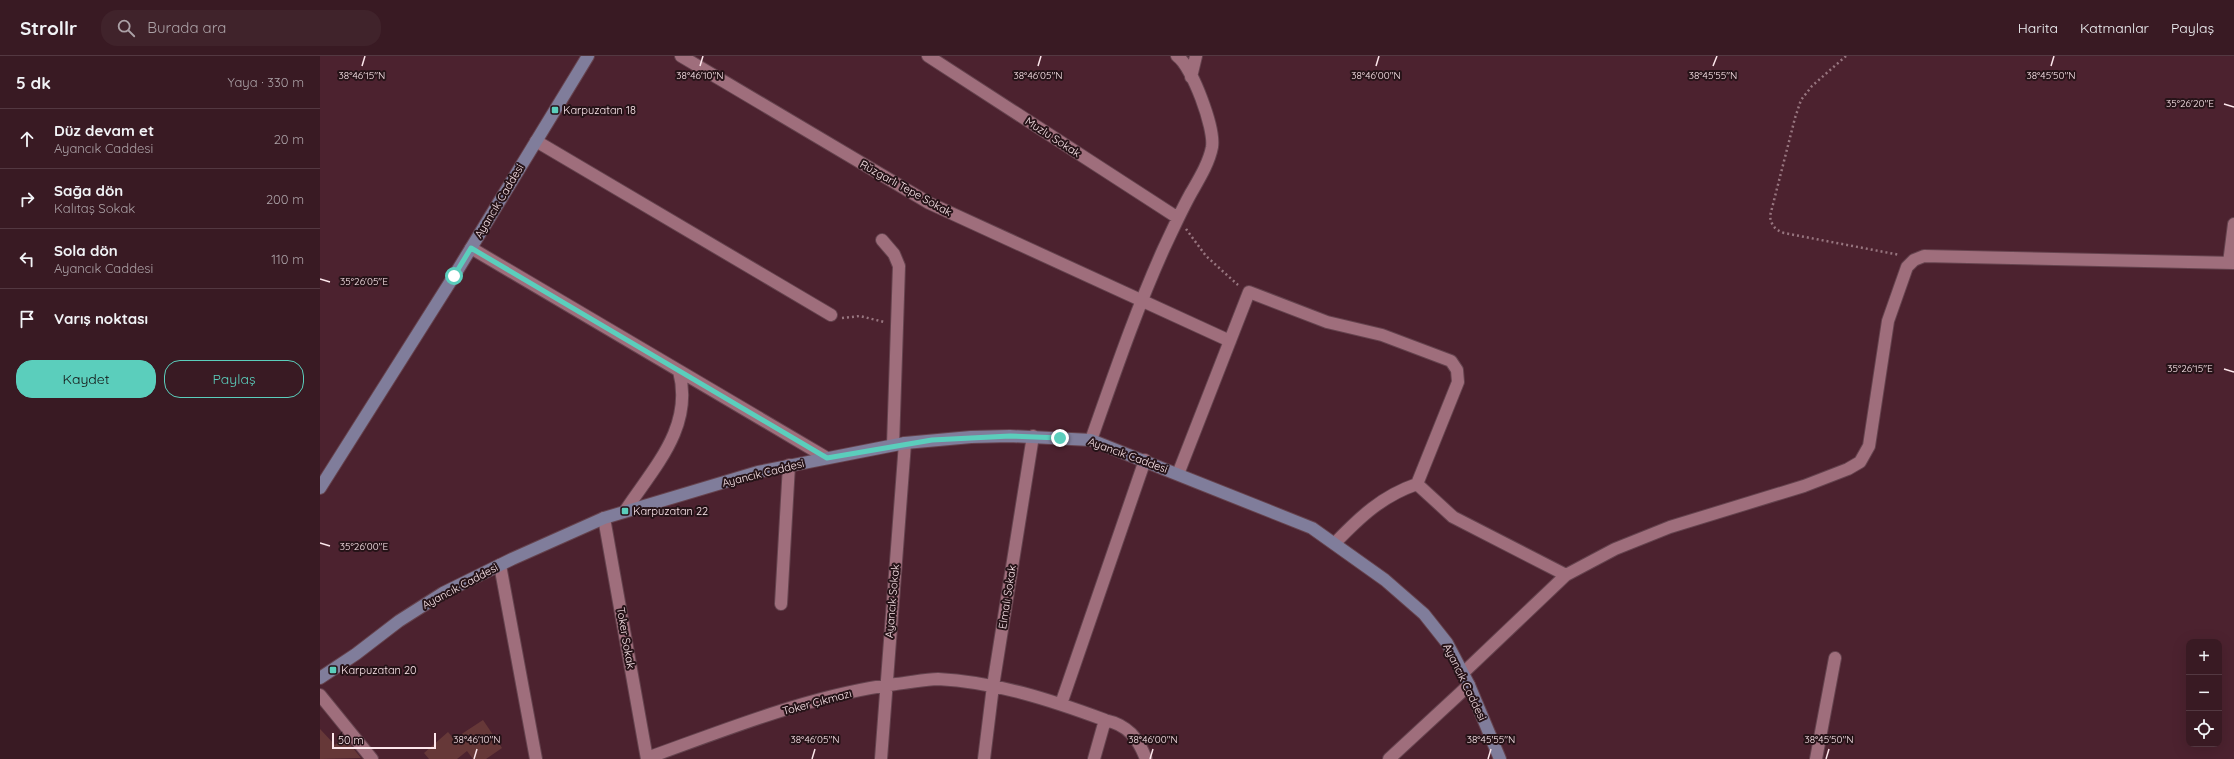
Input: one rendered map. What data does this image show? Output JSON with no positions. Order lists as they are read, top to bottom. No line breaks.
{"streets":{"street":["Muzlu Sokak","Rüzgarlı Tepe Sokak","Ayancık Caddesi","Elmalı Sokak","Ayancık Sokak","Toker Sokak","Toker Çıkmazı"]},"crossings":[["Ayancık Caddesi","Elmalı Sokak"],["Ayancık Caddesi","Ayancık Sokak"],["Ayancık Caddesi","Toker Sokak"],["Elmalı Sokak","Toker Çıkmazı"],["Ayancık Sokak","Toker Çıkmazı"],["Toker Sokak","Toker Çıkmazı"]],"places":{"transit":["Karpuzatan 18","Karpuzatan 22","Karpuzatan 20"]},"scale_bar":"50 m","page":{"header":"Strollr","search":"Burada ara","nav":["Harita","Katmanlar","Paylaş"],"heading":["5 dk","Yaya · 330 m"],"list":[["Düz devam et","Ayancık Caddesi","20 m"],["Sağa dön","Kalıtaş Sokak","200 m"],["Sola dön","Ayancık Caddesi","110 m"],"Varış noktası"],"buttons":["Kaydet","Paylaş"],"map_buttons":["+","−"],"scale":"50 m"},"coordinates":["38°46'15\"N","38°46'10\"N","38°46'05\"N","38°46'00\"N","38°45'55\"N","38°45'50\"N","35°26'20\"E","35°26'05\"E","35°26'15\"E","35°26'00\"E"]}
